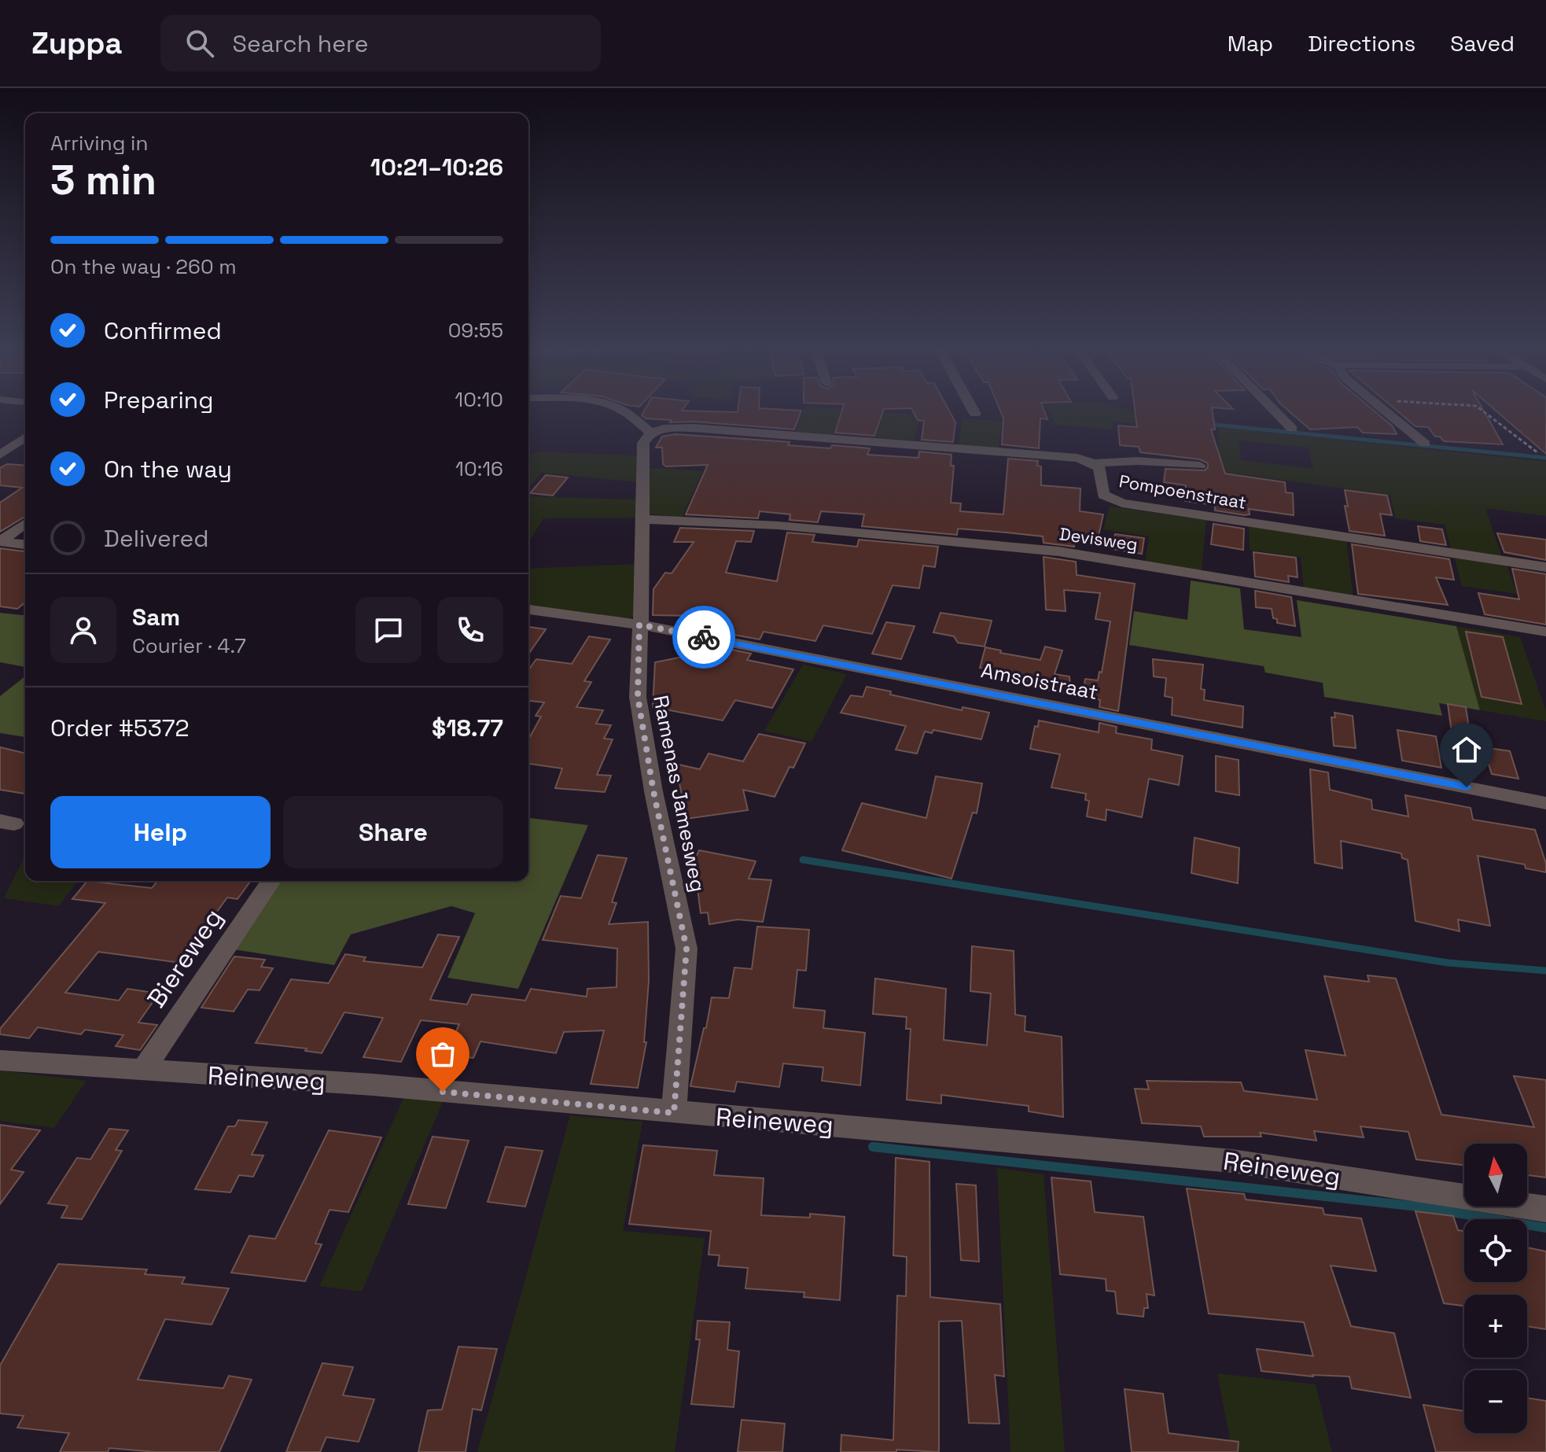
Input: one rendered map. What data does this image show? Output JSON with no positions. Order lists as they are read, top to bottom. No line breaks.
{"streets":{"street":["Pompoenstraat","Devisweg","Amsoistraat","Ramenas Jamesweg","Biereweg","Reineweg"]},"crossings":[["Pompoenstraat","Ramenas Jamesweg"],["Devisweg","Ramenas Jamesweg"],["Amsoistraat","Ramenas Jamesweg"],["Ramenas Jamesweg","Reineweg"],["Biereweg","Reineweg"]],"north":"top","page":{"header":"Zuppa","search":"Search here","nav":["Map","Directions","Saved"],"heading":["3 min","Arriving in","10:21–10:26"],"panel":["Sam","Courier · 4.7","Order #5372","$18.77"],"bar":"On the way · 260 m","list":[["Confirmed","09:55"],["Preparing","10:10"],["On the way","10:16"],"Delivered"],"buttons":["Help","Share"],"map_buttons":["+","−"]}}
